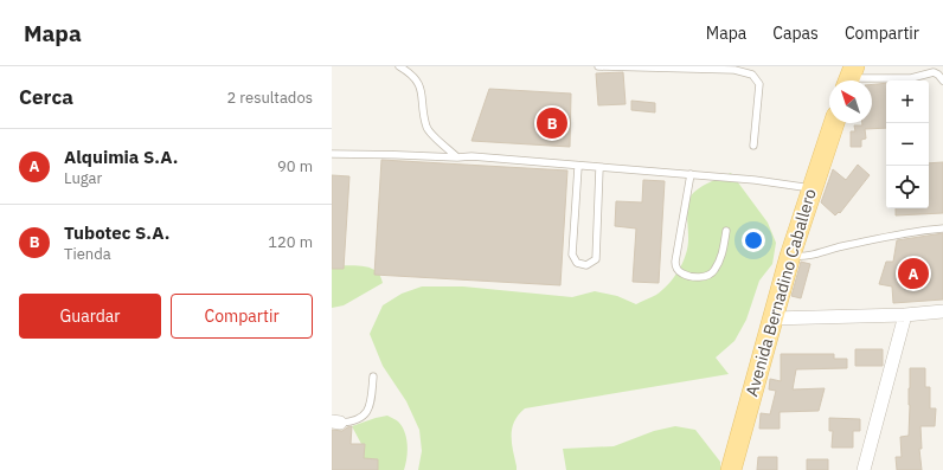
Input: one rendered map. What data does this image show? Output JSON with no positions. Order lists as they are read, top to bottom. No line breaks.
{"streets":{"main road":["Avenida Bernadino Caballero"]},"north":"top left","page":{"header":"Mapa","nav":["Mapa","Capas","Compartir"],"heading":["Cerca","2 resultados"],"map_buttons":["+","−"],"pins":["B","A"],"list":[{"mark":"A","name":"Alquimia S.A.","note":"Lugar","value":"90 m"},{"mark":"B","name":"Tubotec S.A.","note":"Tienda","value":"120 m"}],"buttons":["Guardar","Compartir"]}}
